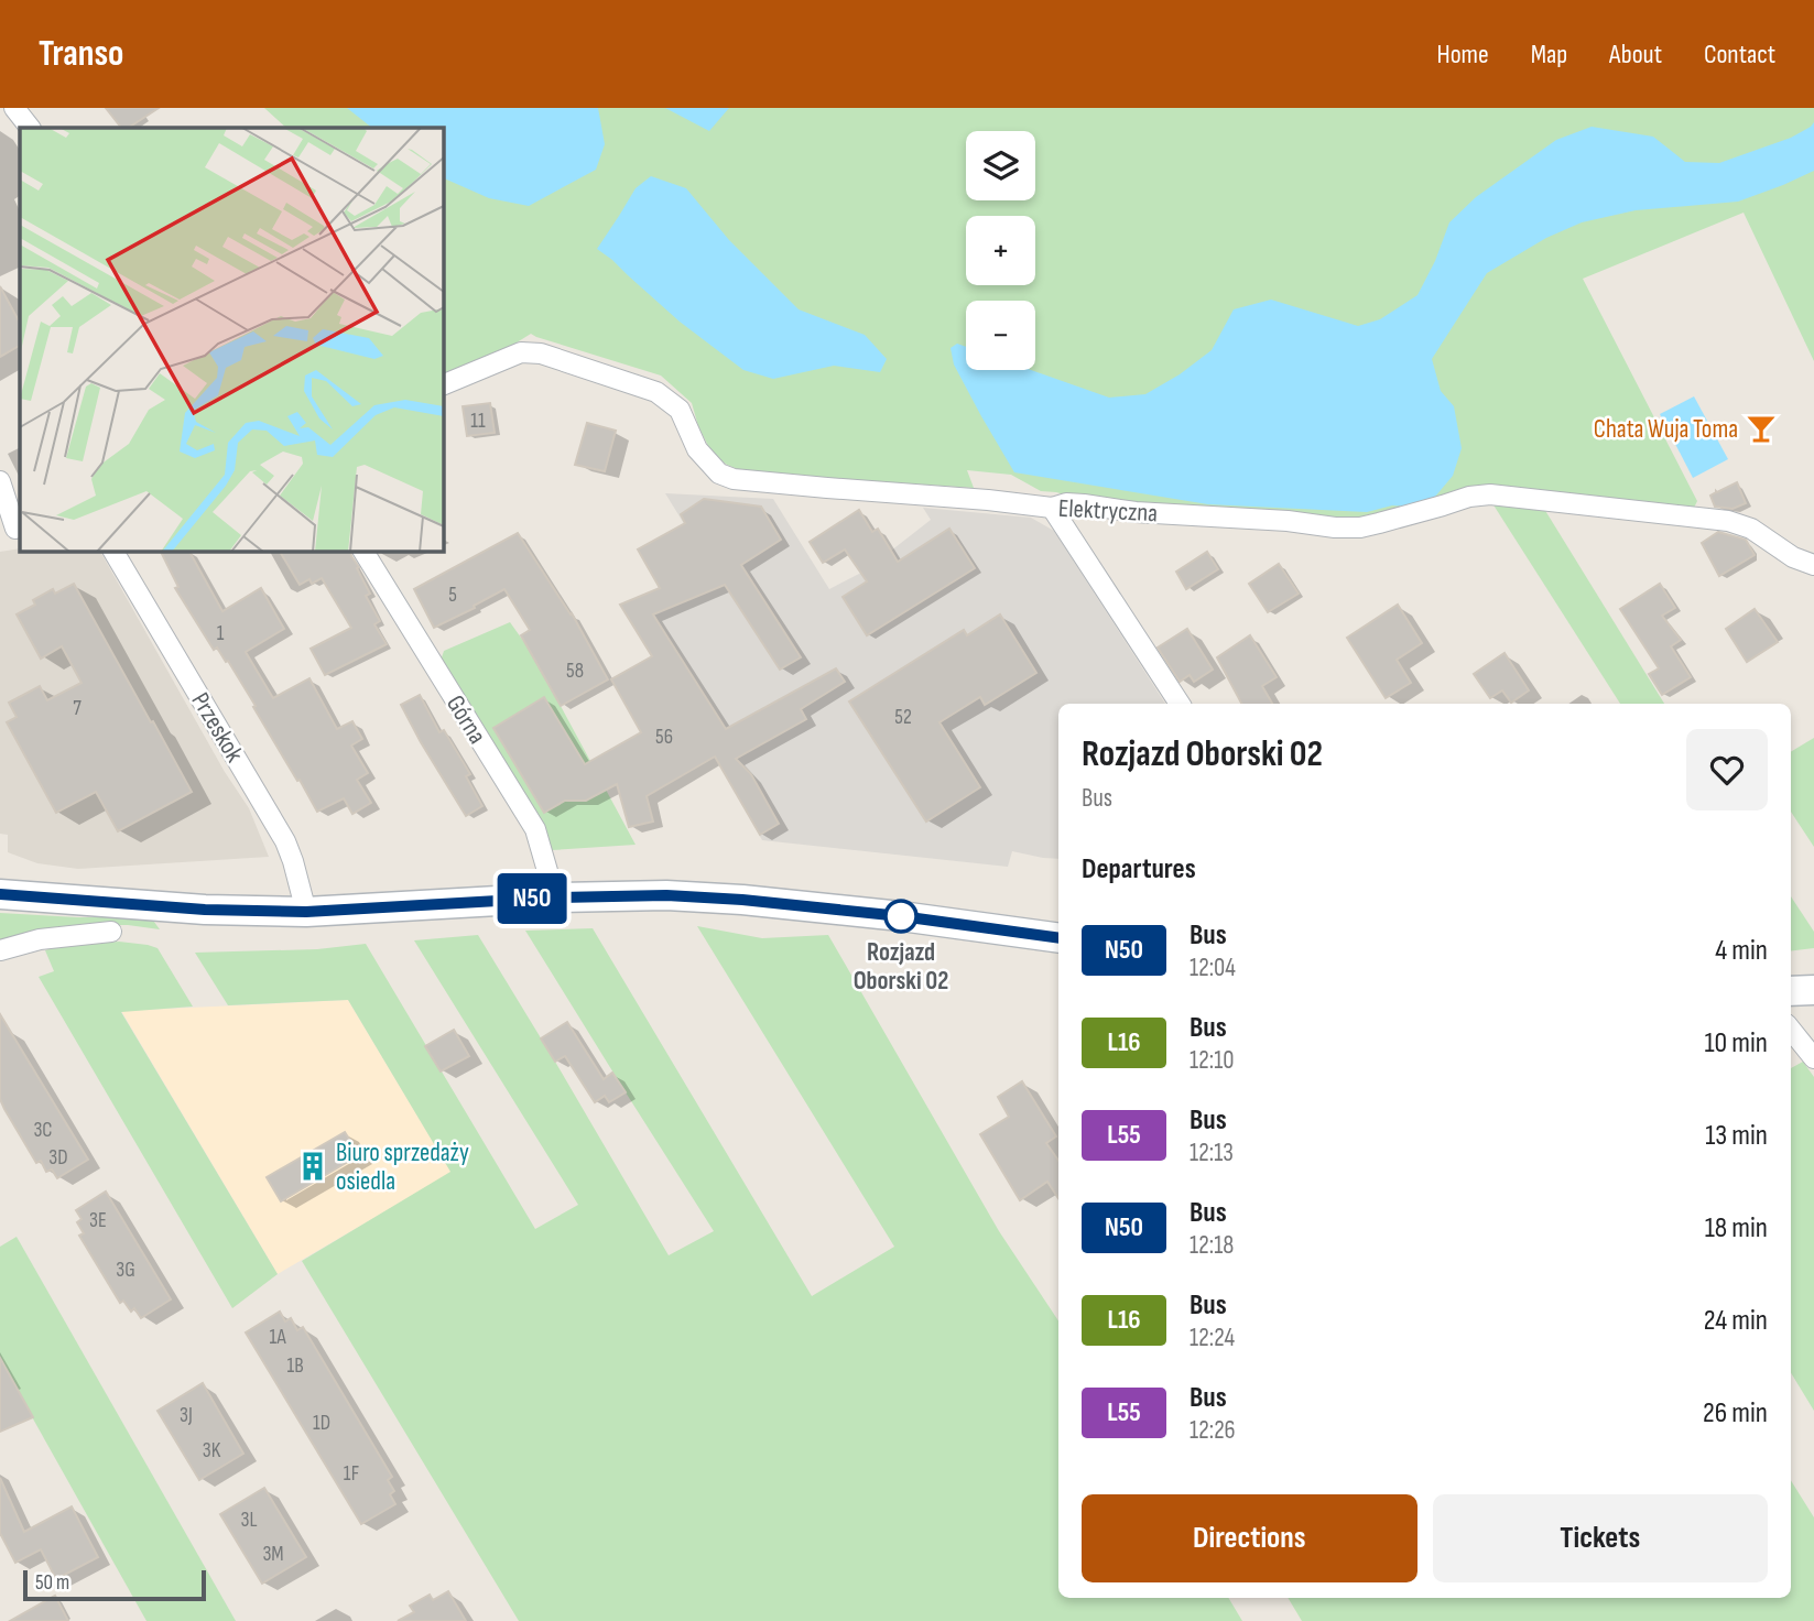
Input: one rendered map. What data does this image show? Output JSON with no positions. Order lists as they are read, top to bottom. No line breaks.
{"streets":{"street":["Elektryczna","Górna","Przeskok"]},"places":{"bar":["Chata Wuja Toma"],"other":["Rozjazd Oborski 02"],"building":["Biuro sprzedaży osiedla"]},"lines":["bus line N50"],"house_numbers":["11","5","1","58","7","52","56","3C","3D","3E","3G","1A","1B","3J","1D","3K","1F","3L","3M"],"scale_bar":"50 m","page":{"header":"Transo","nav":["Home","Map","About","Contact"],"on_map":"N50","map_buttons":["+","−"],"heading":[["Rozjazd Oborski 02","Bus"],"Departures"],"list":[{"mark":"N50","name":"Bus","note":"12:04","value":"4 min"},{"mark":"L16","name":"Bus","note":"12:10","value":"10 min"},{"mark":"L55","name":"Bus","note":"12:13","value":"13 min"},{"mark":"N50","name":"Bus","note":"12:18","value":"18 min"},{"mark":"L16","name":"Bus","note":"12:24","value":"24 min"},{"mark":"L55","name":"Bus","note":"12:26","value":"26 min"}],"buttons":["Directions","Tickets"],"scale":"50 m"}}
